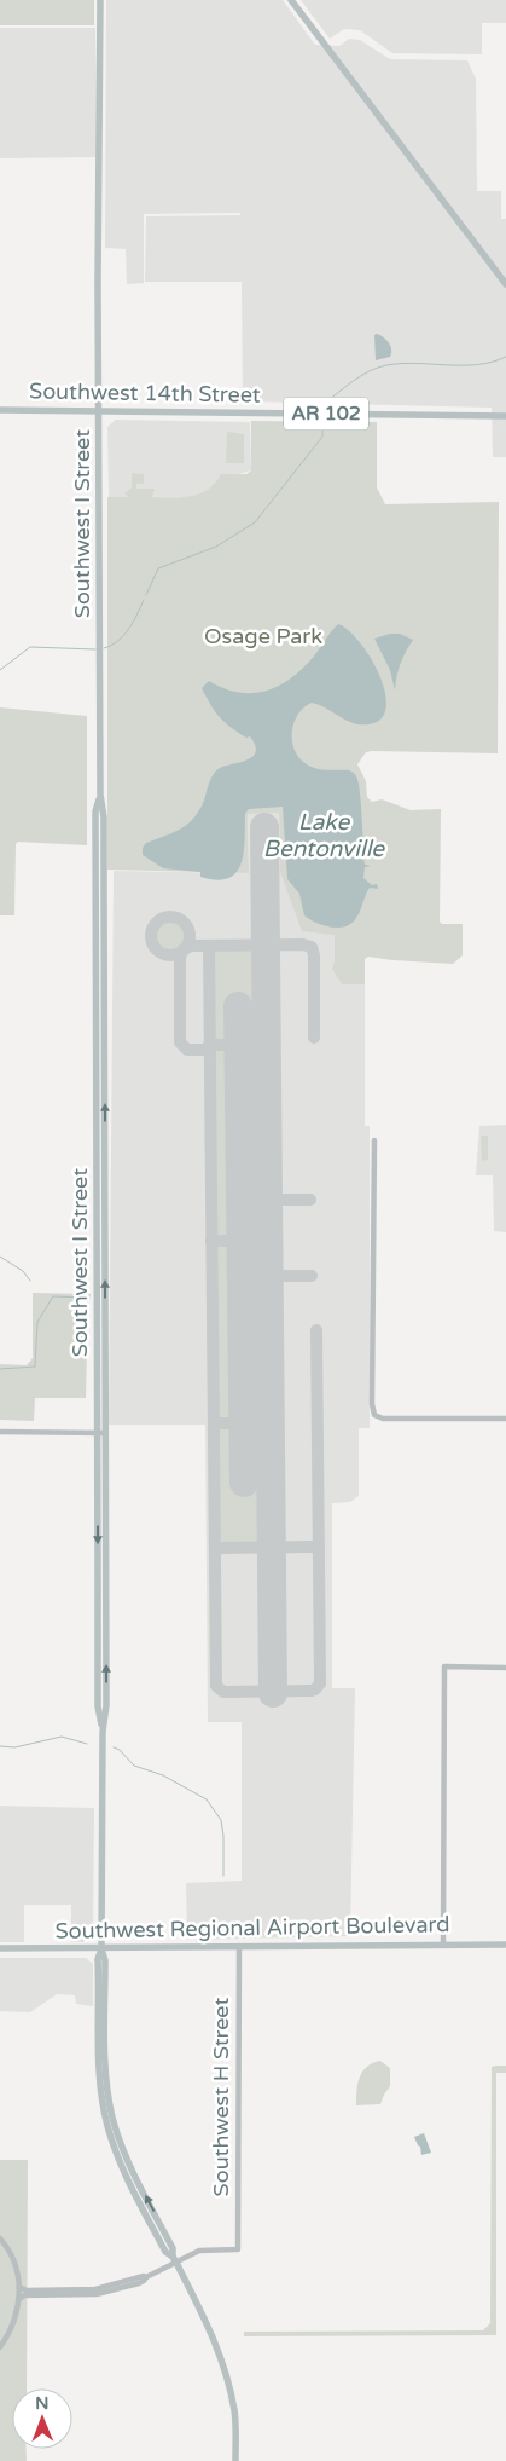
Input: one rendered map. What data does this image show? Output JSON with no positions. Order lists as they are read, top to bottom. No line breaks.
{"streets":{"main road":["Southwest 14th Street","AR 102","Southwest I Street","Southwest Regional Airport Boulevard"],"street":["Southwest H Street"]},"crossings":[["Southwest 14th Street","Southwest I Street"],["Southwest I Street","Southwest Regional Airport Boulevard"],["Southwest I Street","Southwest H Street"],["Southwest Regional Airport Boulevard","Southwest H Street"]],"water":["Lake Bentonville"],"parks":["Osage Park"],"north":"top"}
